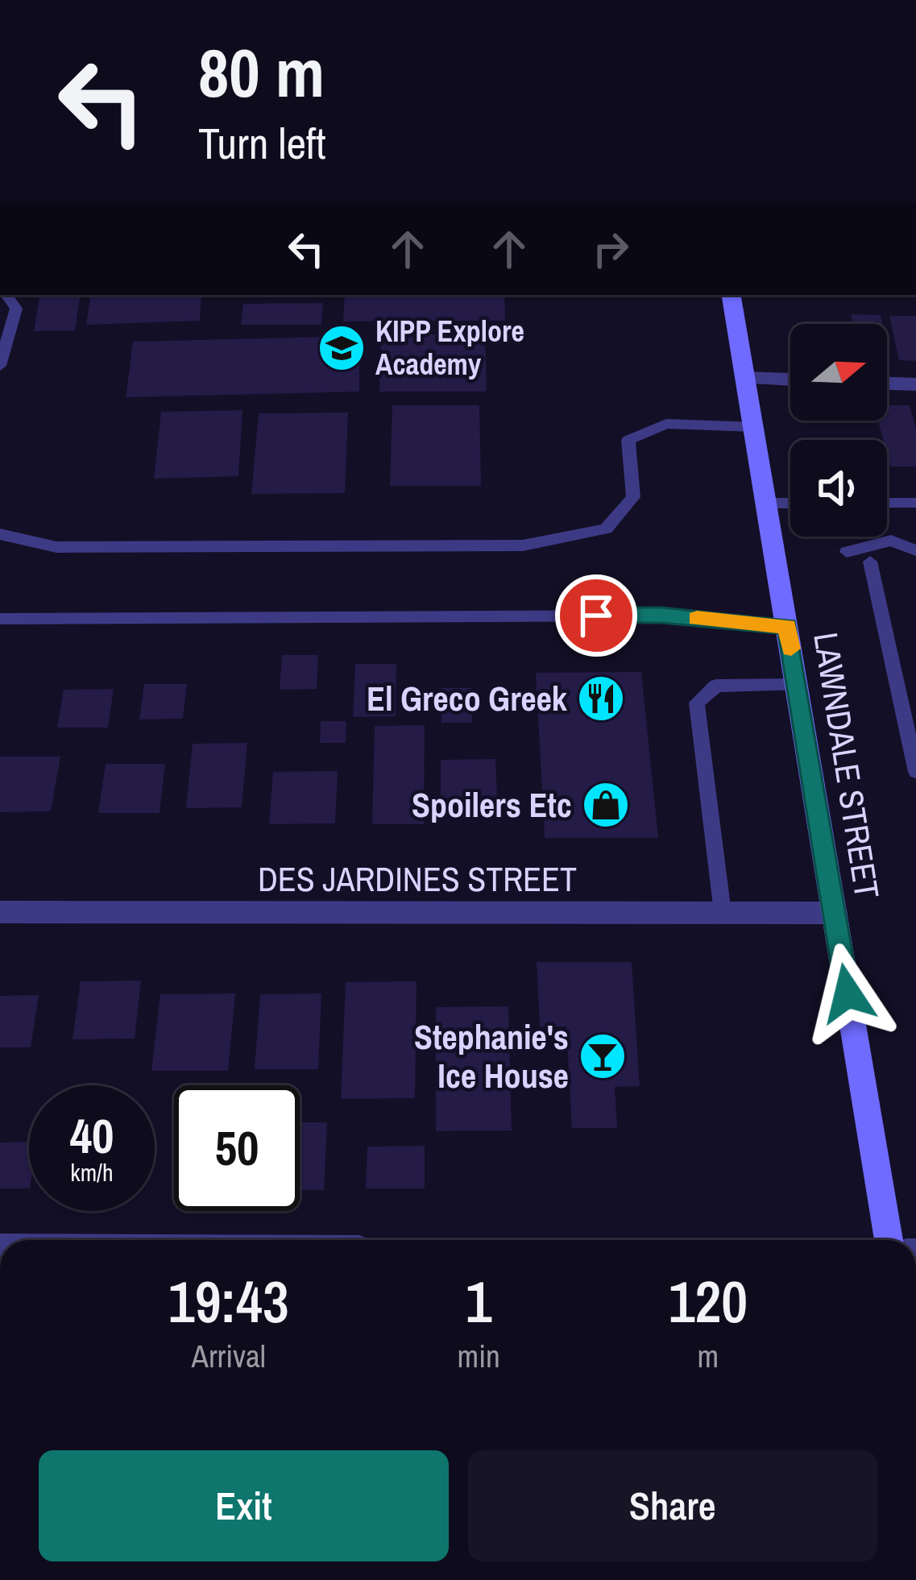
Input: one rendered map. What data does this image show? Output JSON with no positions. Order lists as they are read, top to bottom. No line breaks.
{"streets":{"main road":["LAWNDALE STREET"],"street":["DES JARDINES STREET"]},"crossings":[["LAWNDALE STREET","DES JARDINES STREET"]],"places":{"school or university":["KIPP Explore Academy"],"restaurant":["El Greco Greek"],"shop":["Spoilers Etc"],"bar":["Stephanie's Ice House"]},"north":"right","page":{"turn":["80 m","Turn left"],"speed":"40 km/h","limit":"50","eta":["19:43","Arrival","1","min","120","m"],"buttons":["Exit","Share"]}}
